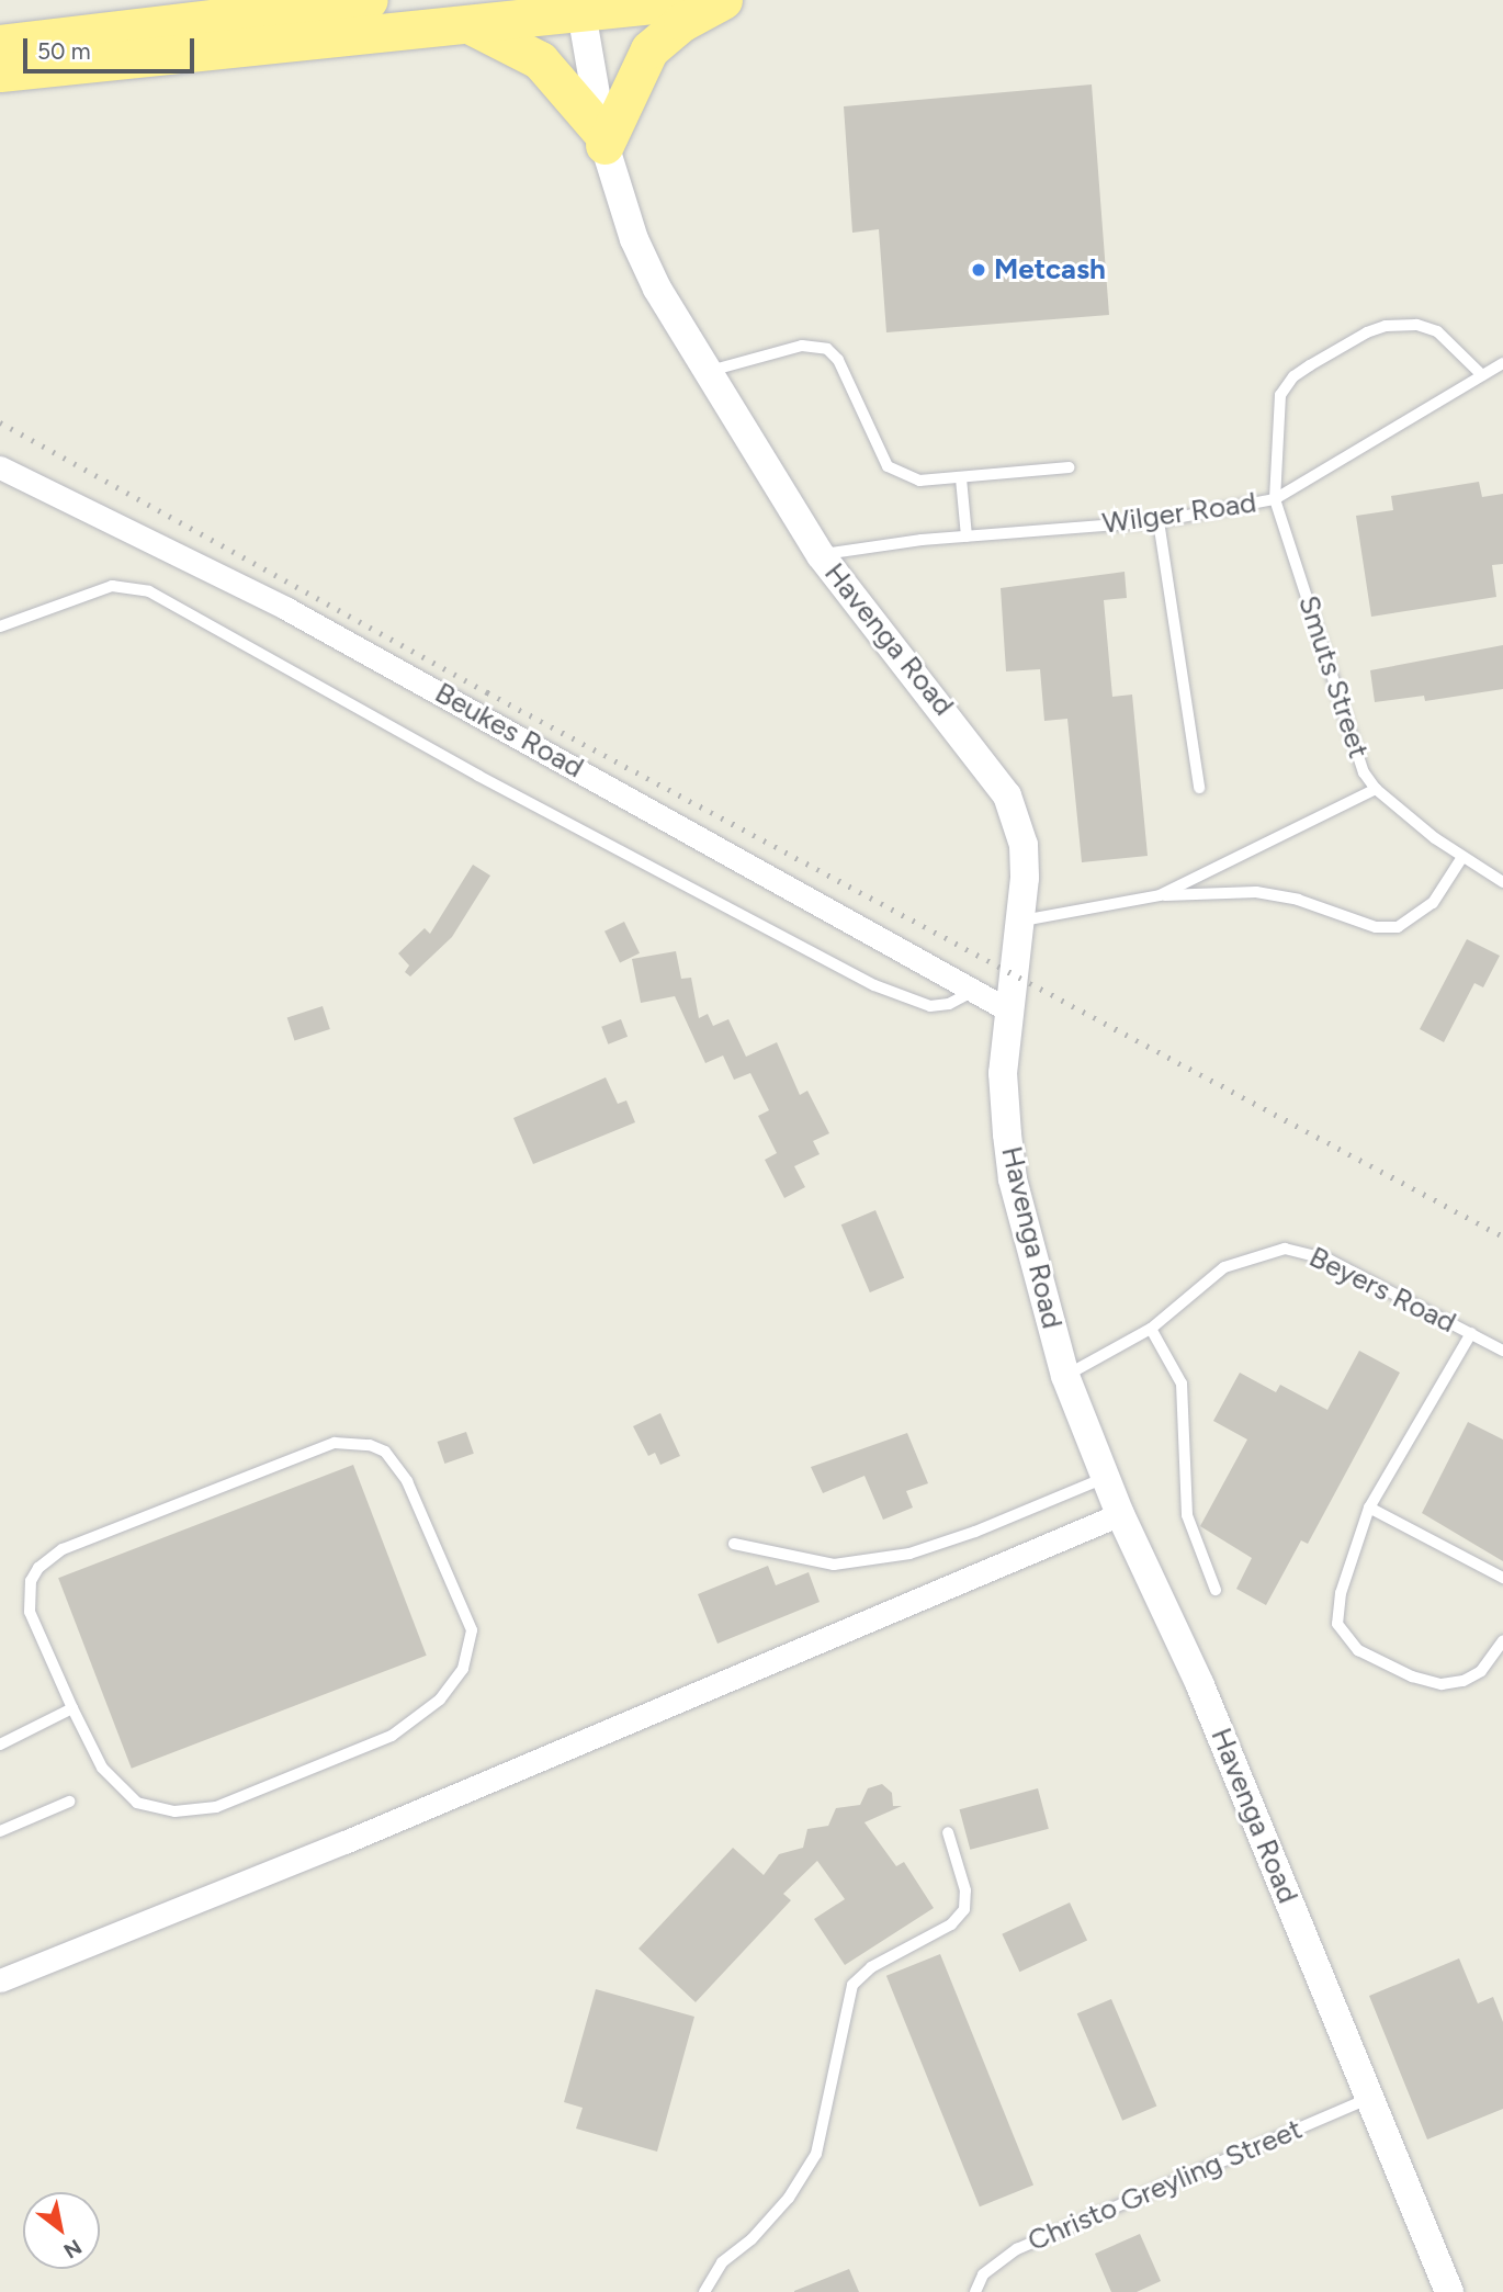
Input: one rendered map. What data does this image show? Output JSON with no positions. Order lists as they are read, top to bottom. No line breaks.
{"streets":{"street":["Havenga Road","Beukes Road"],"lane":["Wilger Road","Smuts Street","Beyers Road","Christo Greyling Street"]},"crossings":[["Wilger Road","Havenga Road"],["Wilger Road","Smuts Street"],["Havenga Road","Beukes Road"],["Havenga Road","Beyers Road"],["Havenga Road","Christo Greyling Street"]],"places":["Metcash"],"scale_bar":"50 m","north":"bottom right"}
